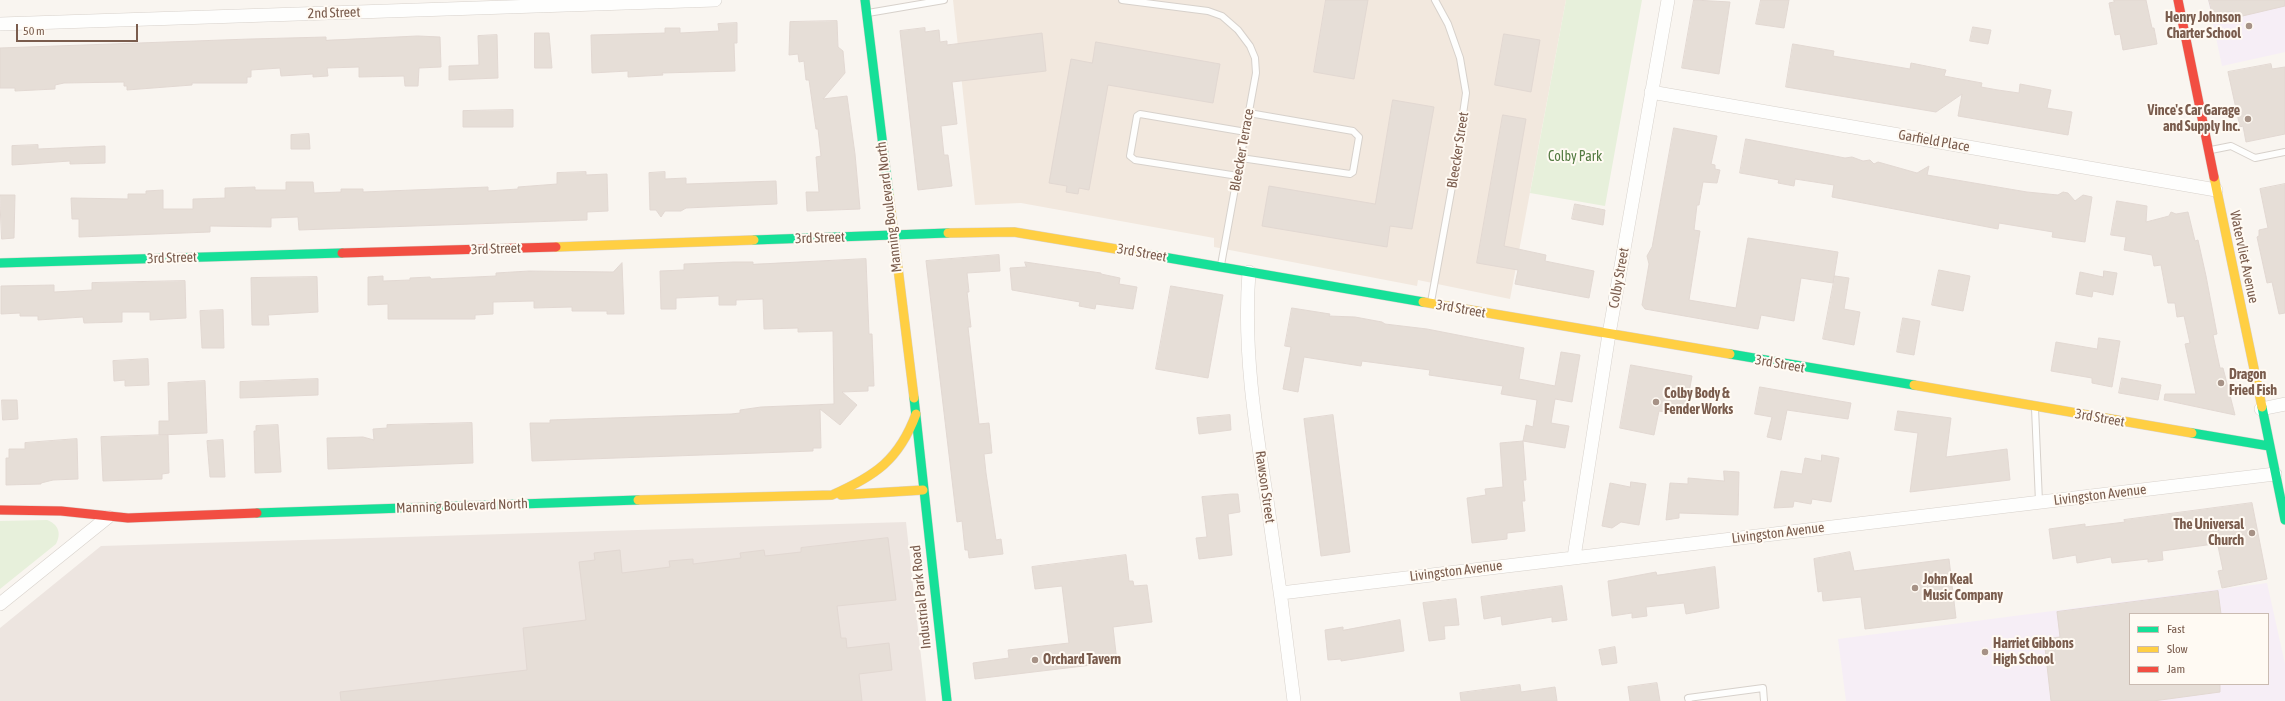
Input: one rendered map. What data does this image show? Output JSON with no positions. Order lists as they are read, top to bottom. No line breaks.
{"streets":{"street":["2nd Street","Garfield Place","Manning Boulevard North","3rd Street","Watervliet Avenue","Colby Street","Rawson Street","Livingston Avenue","Industrial Park Road"],"lane":["Bleecker Terrace","Bleecker Street"]},"crossings":[["Garfield Place","Watervliet Avenue"],["Garfield Place","Colby Street"],["Bleecker Terrace","3rd Street"],["Bleecker Street","3rd Street"],["Manning Boulevard North","3rd Street"],["Manning Boulevard North","Industrial Park Road"],["3rd Street","Watervliet Avenue"],["3rd Street","Colby Street"],["3rd Street","Rawson Street"],["Watervliet Avenue","Livingston Avenue"],["Colby Street","Livingston Avenue"],["Rawson Street","Livingston Avenue"]],"parks":["Colby Park"],"places":["Henry Johnson Charter School","Vince's Car Garage and Supply Inc.","Dragon Fried Fish","Colby Body & Fender Works","The Universal Church","John Keal Music Company","Harriet Gibbons High School","Orchard Tavern"],"legend":["Fast","Slow","Jam"],"scale_bar":"50 m"}
